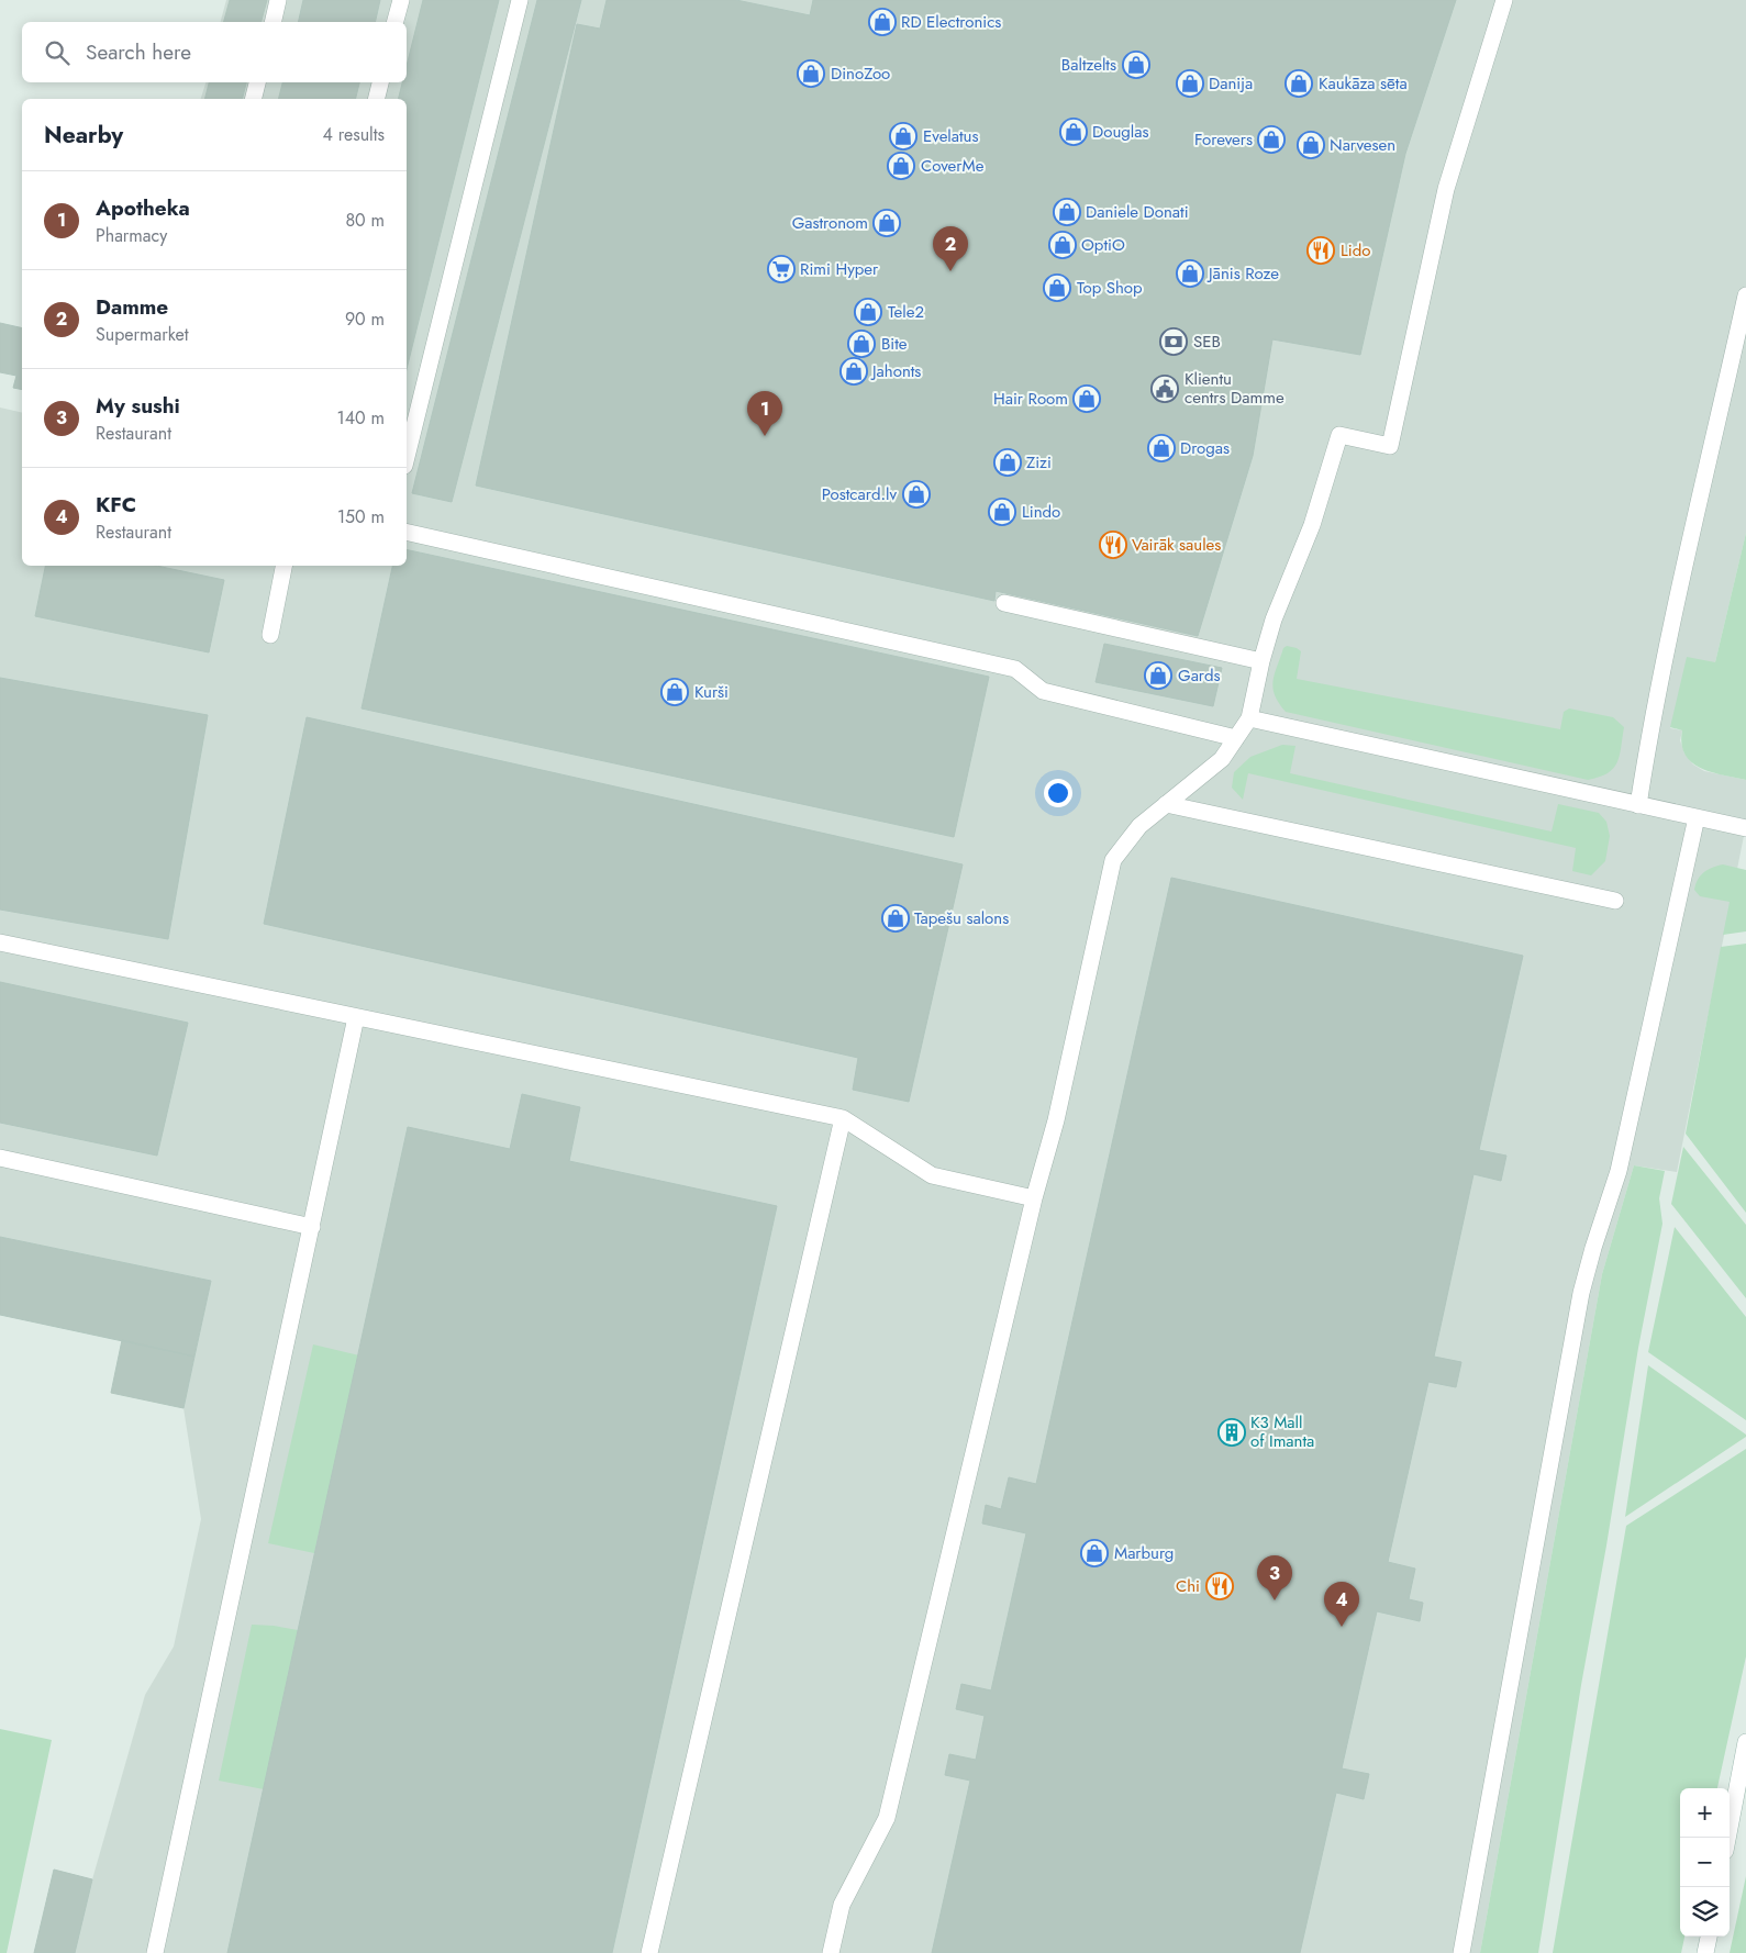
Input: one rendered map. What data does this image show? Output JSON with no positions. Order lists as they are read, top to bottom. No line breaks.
{"places":{"shop":["RD Electronics","Baltzelts","DinoZoo","Danija","Kaukāza sēta","Douglas","Evelatus","Forevers","Narvesen","CoverMe","Daniele Donati","Gastronom","OptiO","Jānis Roze","Top Shop","Tele2","Bite","Jahonts","Hair Room","Drogas","Zizi","Postcard.lv","Lindo","Gards","Kurši","Tapešu salons","Marburg"],"restaurant":["Lido","Vairāk saules","Chi"],"supermarket":["Rimi Hyper"],"bank":["SEB"],"public building":["Klientu centrs Damme"],"building":["K3 Mall of Imanta"]},"page":{"search":"Search here","heading":["Nearby","4 results"],"list":[{"mark":"1","name":"Apotheka","note":"Pharmacy","value":"80 m"},{"mark":"2","name":"Damme","note":"Supermarket","value":"90 m"},{"mark":"3","name":"My sushi","note":"Restaurant","value":"140 m"},{"mark":"4","name":"KFC","note":"Restaurant","value":"150 m"}],"pins":["2","1","3","4"],"map_buttons":["+","−"]}}
